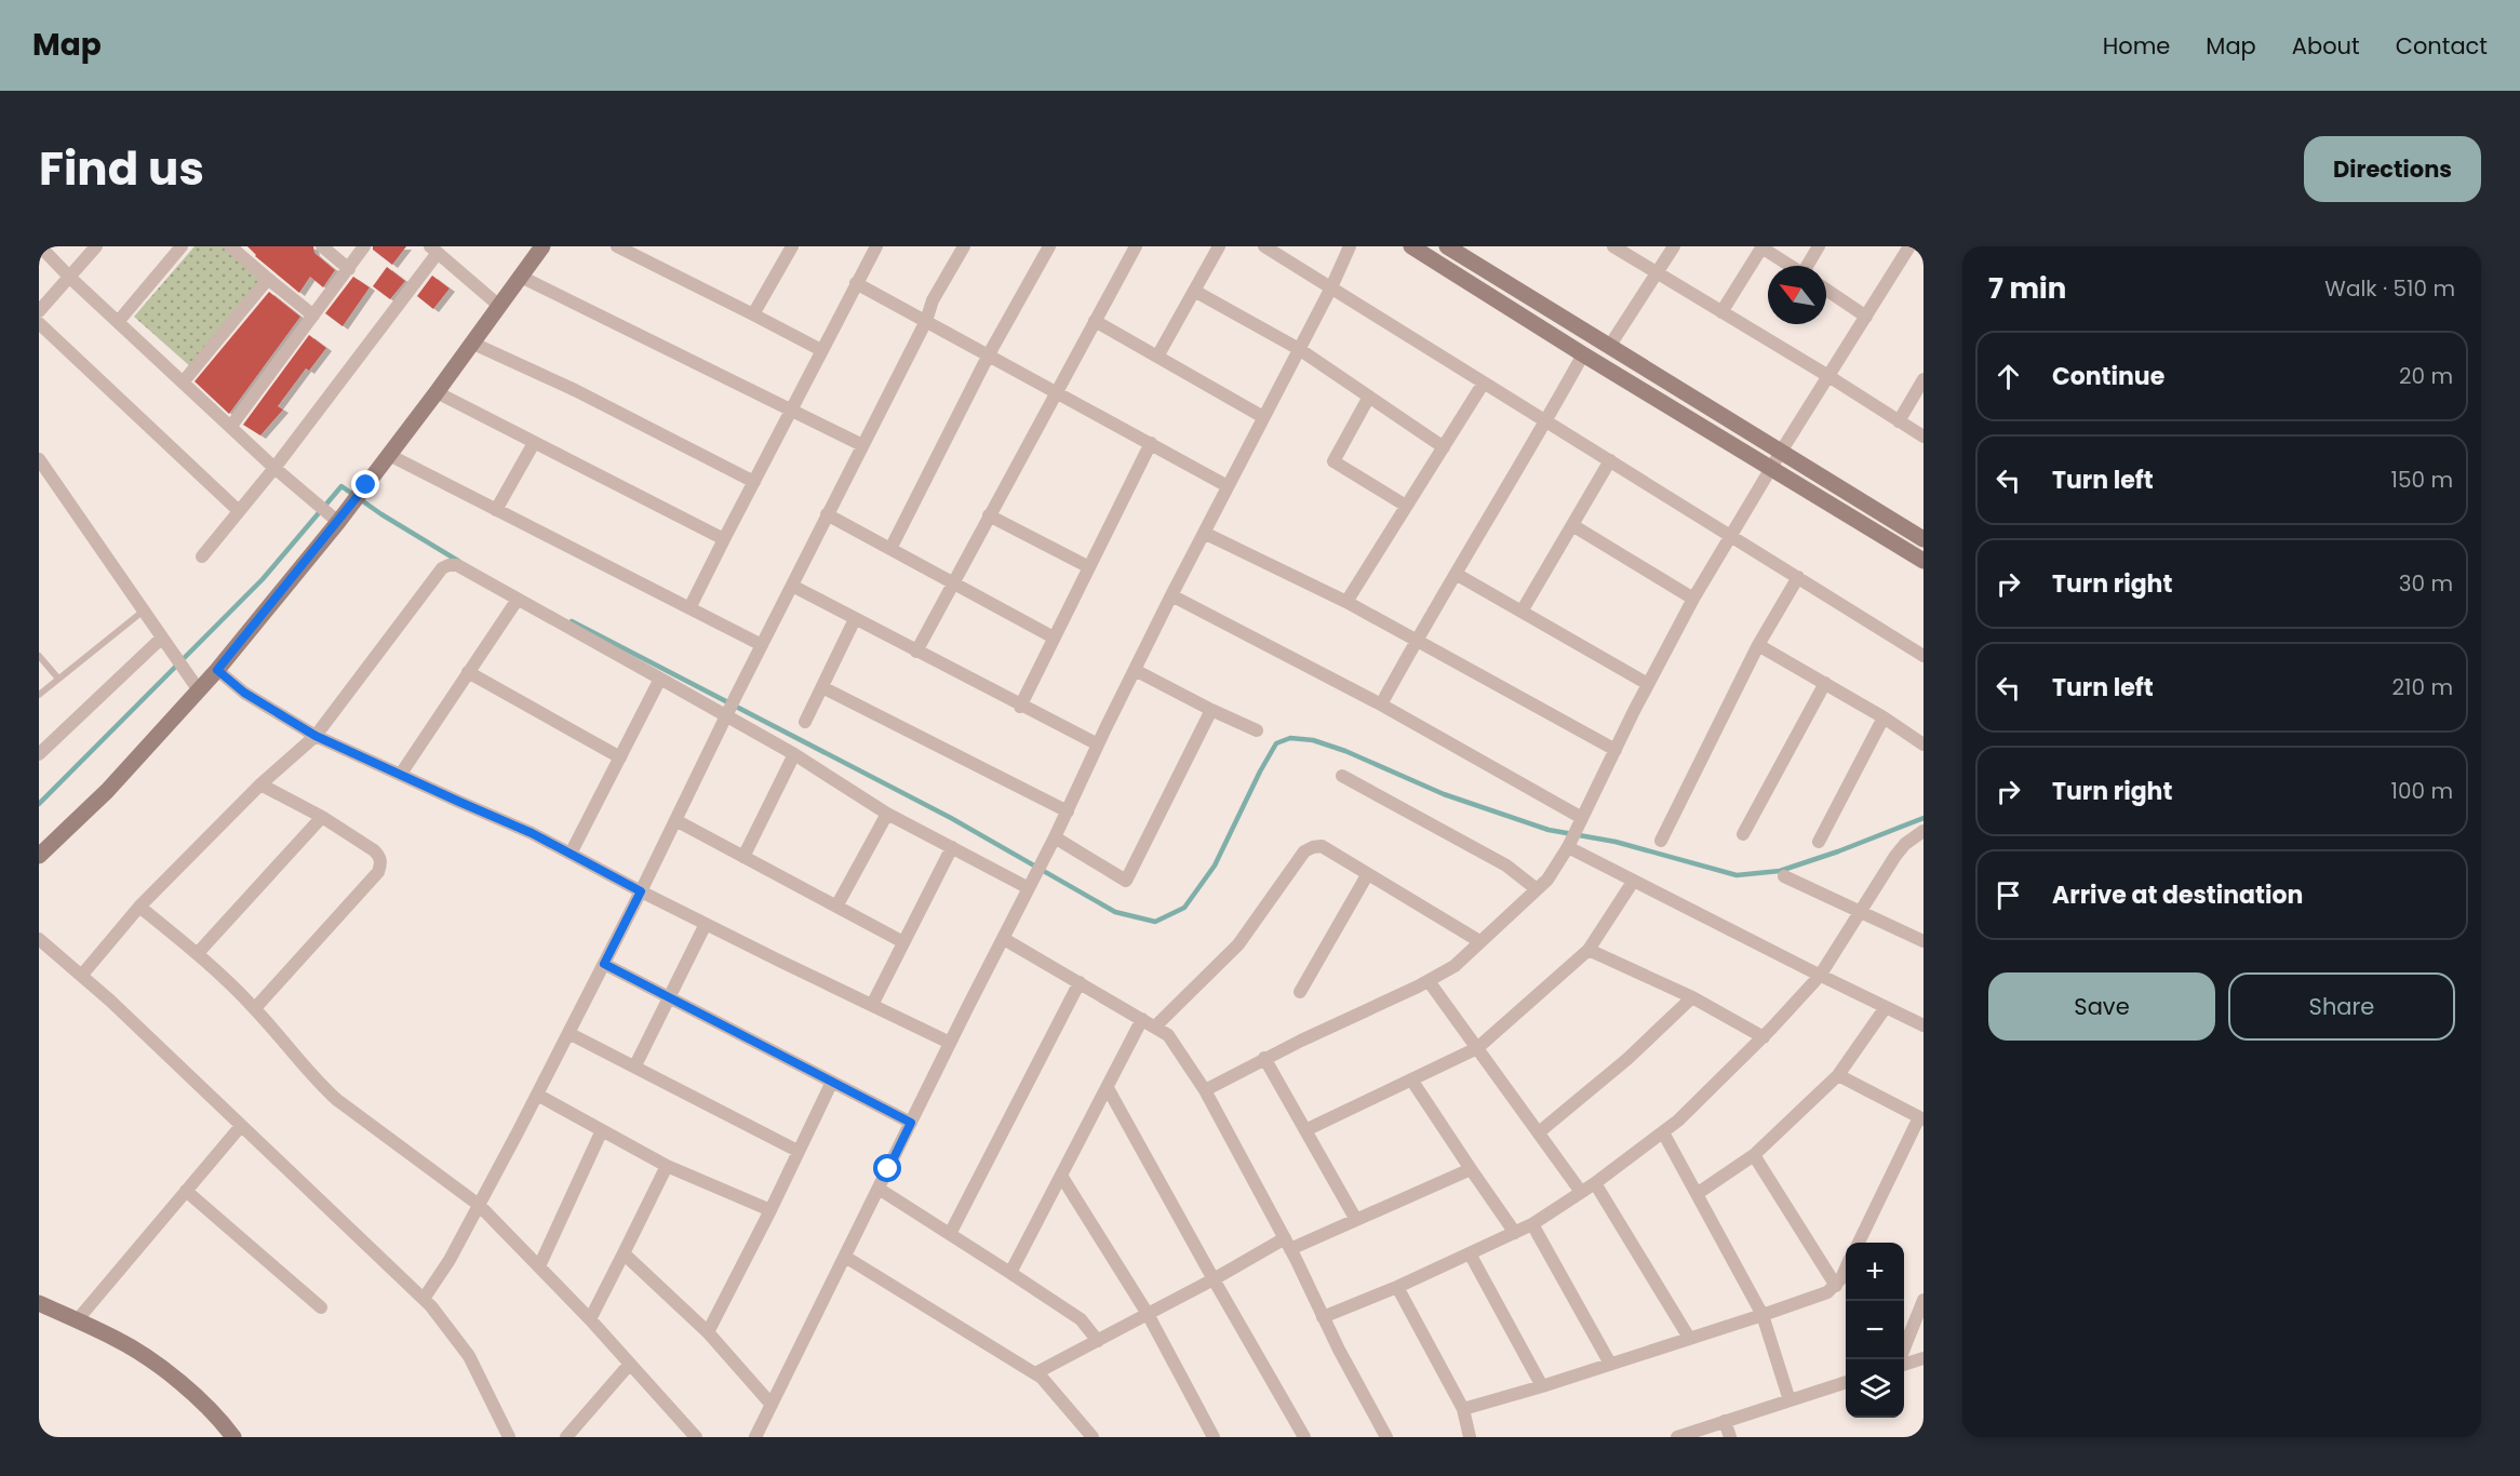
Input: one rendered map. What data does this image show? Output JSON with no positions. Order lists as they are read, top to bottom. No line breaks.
{"north":"top left","page":{"header":"Map","nav":["Home","Map","About","Contact"],"title":"Find us","buttons":["Directions",["Save","Share"]],"heading":["7 min","Walk · 510 m"],"list":[["Continue","20 m"],["Turn left","150 m"],["Turn right","30 m"],["Turn left","210 m"],["Turn right","100 m"],"Arrive at destination"],"map_buttons":["+","−"]}}
